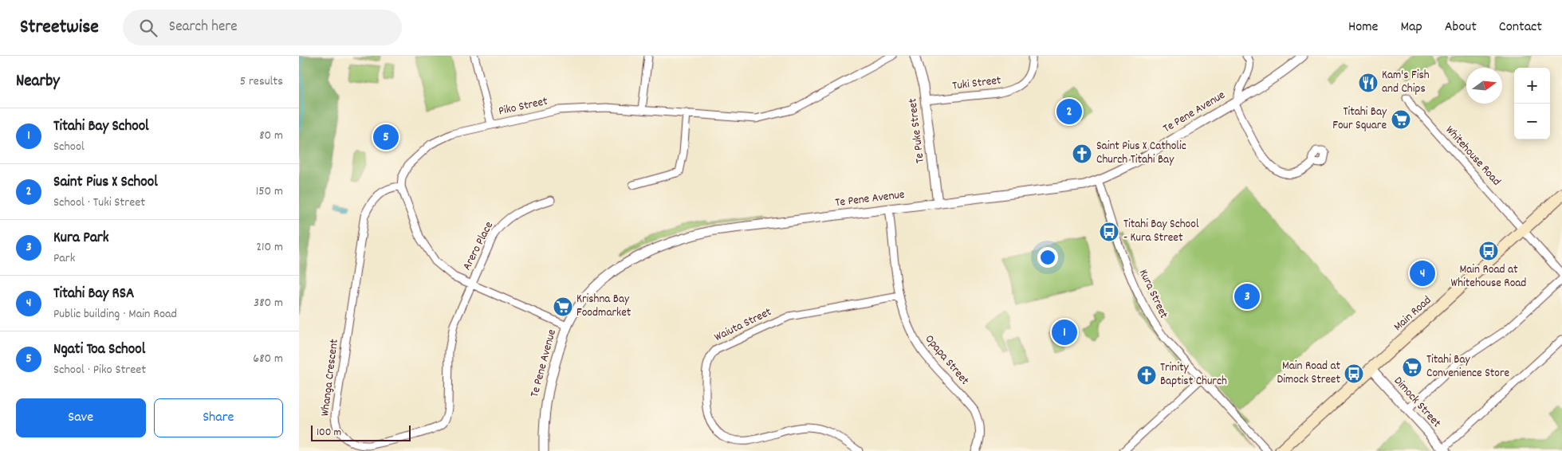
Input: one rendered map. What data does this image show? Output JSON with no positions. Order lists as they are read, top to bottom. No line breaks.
{"streets":{"main road":["Main Road"],"street":["Tuki Street","Piko Street","Te Pene Avenue","Te Puke Street","Whitehouse Road","Arero Place","Kura Street","Waiuta Street","Opapa Street","Whanga Crescent","Dimock Street"]},"crossings":[["Tuki Street","Te Puke Street"],["Piko Street","Whanga Crescent"],["Te Pene Avenue","Te Puke Street"],["Te Pene Avenue","Kura Street"],["Te Pene Avenue","Opapa Street"],["Whitehouse Road","Main Road"],["Arero Place","Whanga Crescent"],["Main Road","Dimock Street"],["Waiuta Street","Opapa Street"]],"places":{"restaurant":["Kam's Fish and Chips"],"supermarket":["Titahi Bay Four Square","Krishna Bay Foodmarket","Titahi Bay Convenience Store"],"church":["Saint Pius X Catholic Church Titahi Bay","Trinity Baptist Church"],"bus stop":["Titahi Bay School - Kura Street","Main Road at Whitehouse Road","Main Road at Dimock Street"]},"scale_bar":"100 m","north":"right","page":{"header":"Streetwise","search":"Search here","nav":["Home","Map","About","Contact"],"heading":["Nearby","5 results"],"map_buttons":["+","−"],"pins":["2","5","4","3","1"],"list":[{"mark":"1","name":"Titahi Bay School","note":"School","value":"80 m"},{"mark":"2","name":"Saint Pius X School","note":"School · Tuki Street","value":"150 m"},{"mark":"3","name":"Kura Park","note":"Park","value":"210 m"},{"mark":"4","name":"Titahi Bay RSA","note":"Public building · Main Road","value":"380 m"},{"mark":"5","name":"Ngati Toa School","note":"School · Piko Street","value":"680 m"}],"buttons":["Save","Share"],"scale":"100 m"}}
